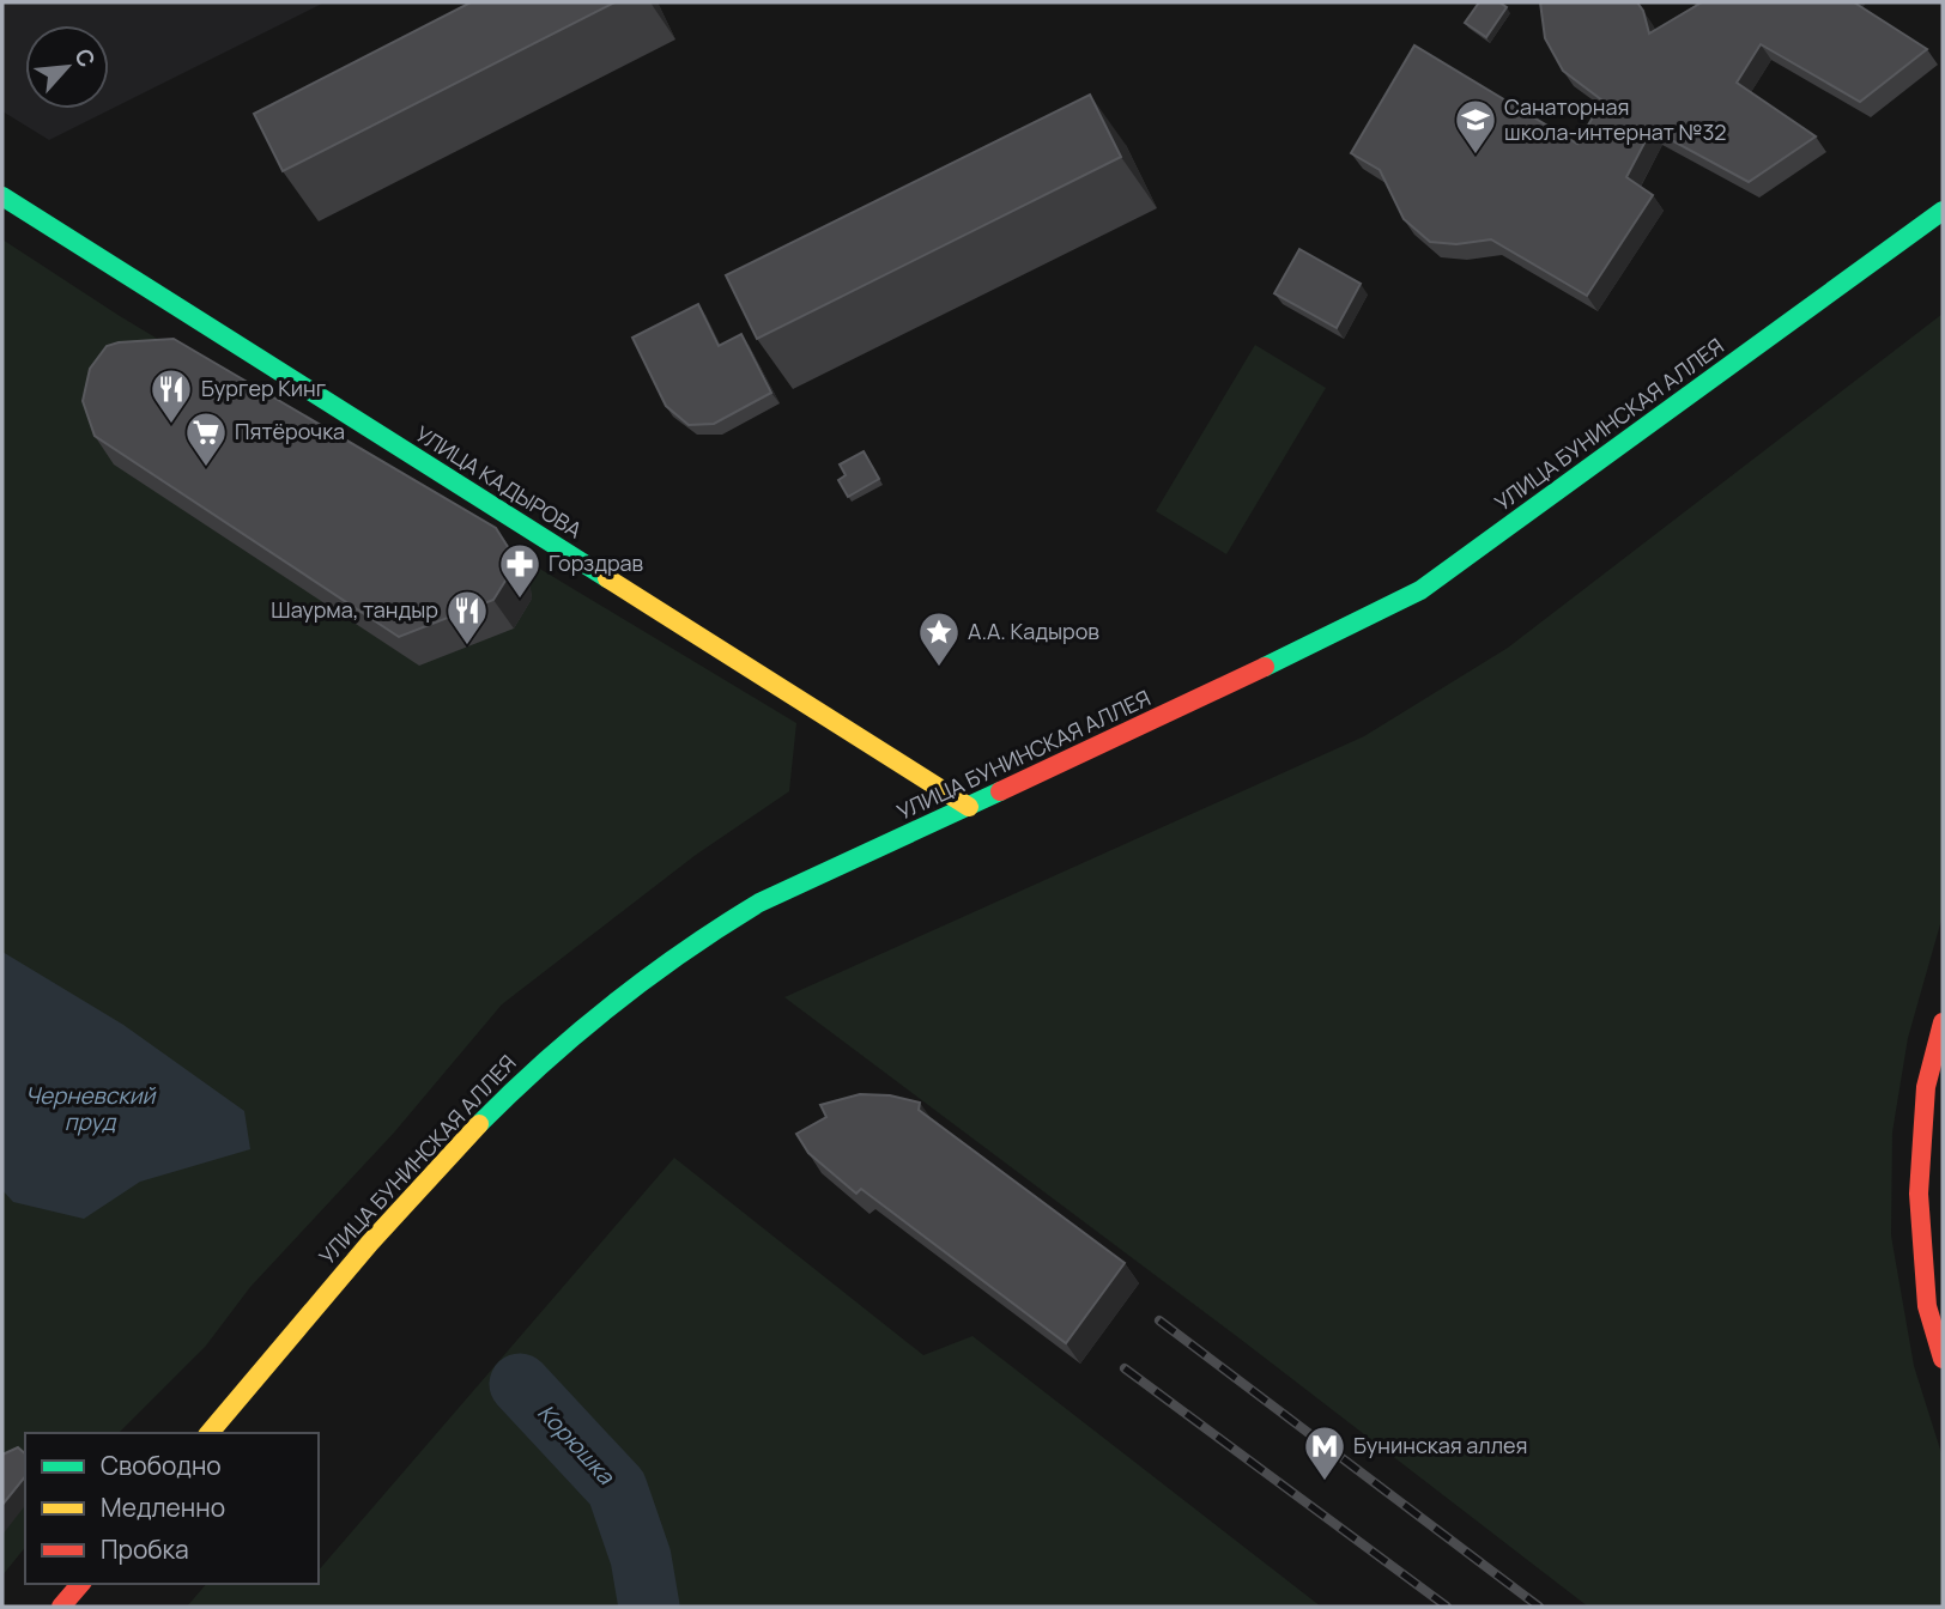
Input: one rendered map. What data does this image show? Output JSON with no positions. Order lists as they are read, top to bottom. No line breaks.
{"streets":{"street":["УЛИЦА БУНИНСКАЯ АЛЛЕЯ","УЛИЦА КАДЫРОВА"]},"crossings":[["УЛИЦА БУНИНСКАЯ АЛЛЕЯ","УЛИЦА КАДЫРОВА"]],"water":["Черневский пруд","Корюшка"],"places":{"school or university":["Санаторная школа-интернат №32"],"restaurant":["Бургер Кинг","Шаурма, тандыр"],"supermarket":["Пятёрочка"],"pharmacy":["Горздрав"],"place":["А.А. Кадыров"],"metro station":["Бунинская аллея"]},"legend":["Свободно","Медленно","Пробка"],"north":"top right"}
